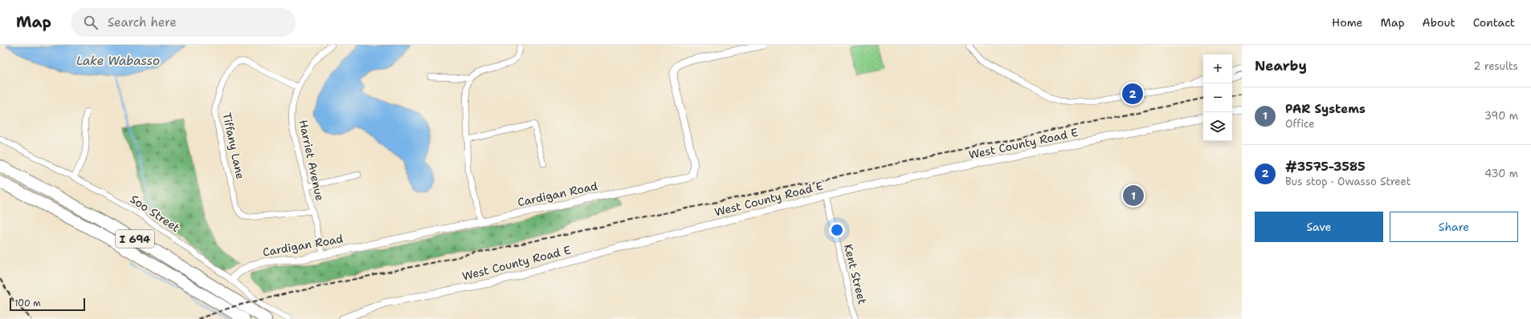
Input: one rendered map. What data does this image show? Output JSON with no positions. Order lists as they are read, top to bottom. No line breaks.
{"streets":{"highway":["I 694"],"street":["West County Road E","Tiffany Lane","Harriet Avenue","Cardigan Road","Soo Street","Kent Street"]},"crossings":[["West County Road E","Kent Street"],["Tiffany Lane","Harriet Avenue"],["Harriet Avenue","Cardigan Road"],["Cardigan Road","Soo Street"]],"water":["Lake Wabasso"],"scale_bar":"100 m","page":{"header":"Map","search":"Search here","nav":["Home","Map","About","Contact"],"heading":["Nearby","2 results"],"map_buttons":["+","−"],"pins":["2","1"],"list":[{"mark":"1","name":"PAR Systems","note":"Office","value":"390 m"},{"mark":"2","name":"#3575-3585","note":"Bus stop · Owasso Street","value":"430 m"}],"buttons":["Save","Share"],"scale":"100 m"}}
